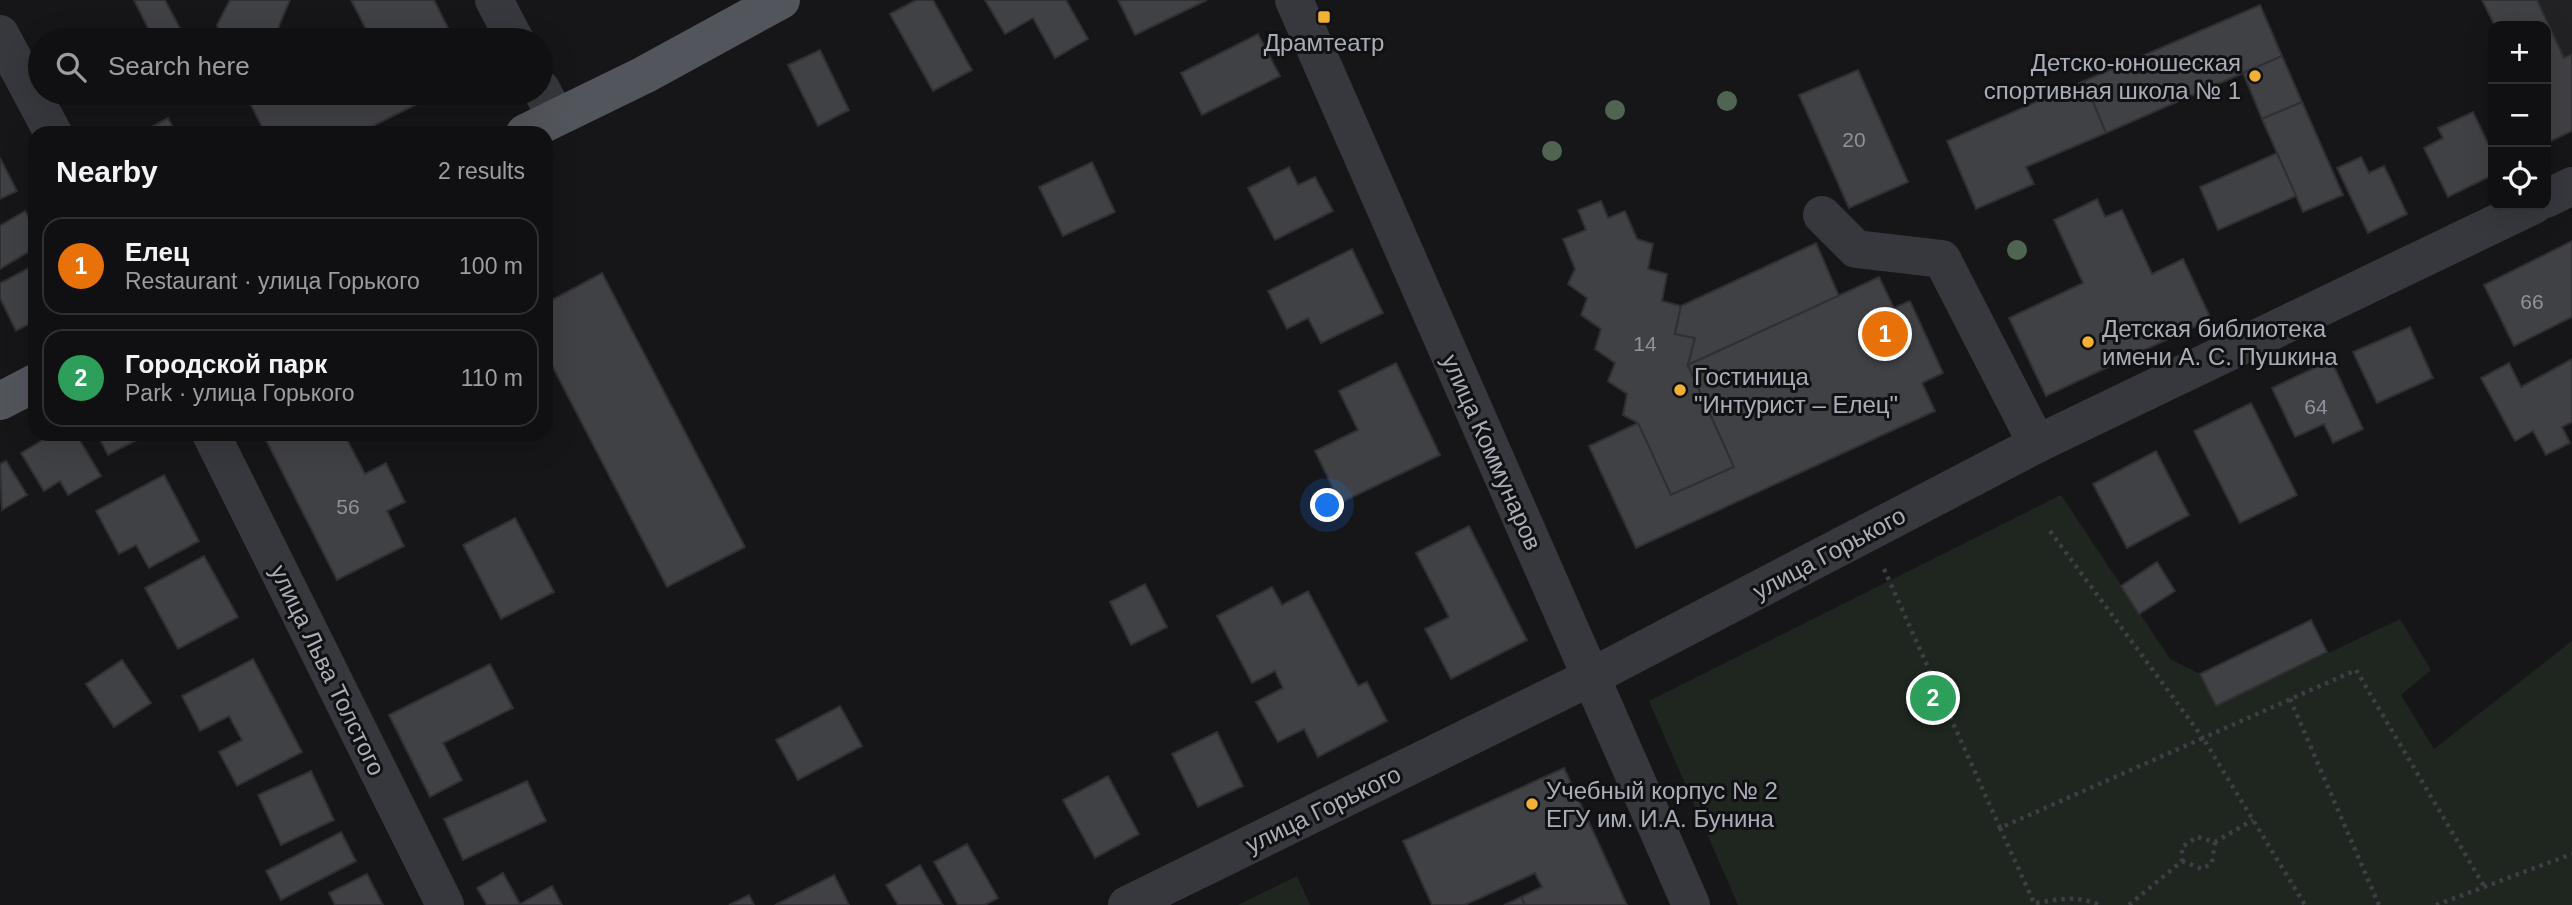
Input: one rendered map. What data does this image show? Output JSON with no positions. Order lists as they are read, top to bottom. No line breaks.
{"streets":{"street":["улица Коммунаров","улица Горького","улица Льва Толстого"]},"crossings":[["улица Коммунаров","улица Горького"]],"places":{"transit":["Драмтеатр"],"other":["Детско-юношеская спортивная школа № 1","Детская библиотека имени А. С. Пушкина","Гостиница \"Интурист – Елец\"","Учебный корпус № 2 ЕГУ им. И.А. Бунина"]},"house_numbers":["20","66","14","64","56"],"page":{"map_buttons":["+","−"],"search":"Search here","heading":["Nearby","2 results"],"list":[{"mark":"1","name":"Елец","note":"Restaurant · улица Горького","value":"100 m"},{"mark":"2","name":"Городской парк","note":"Park · улица Горького","value":"110 m"}],"pins":["1","2"]}}
